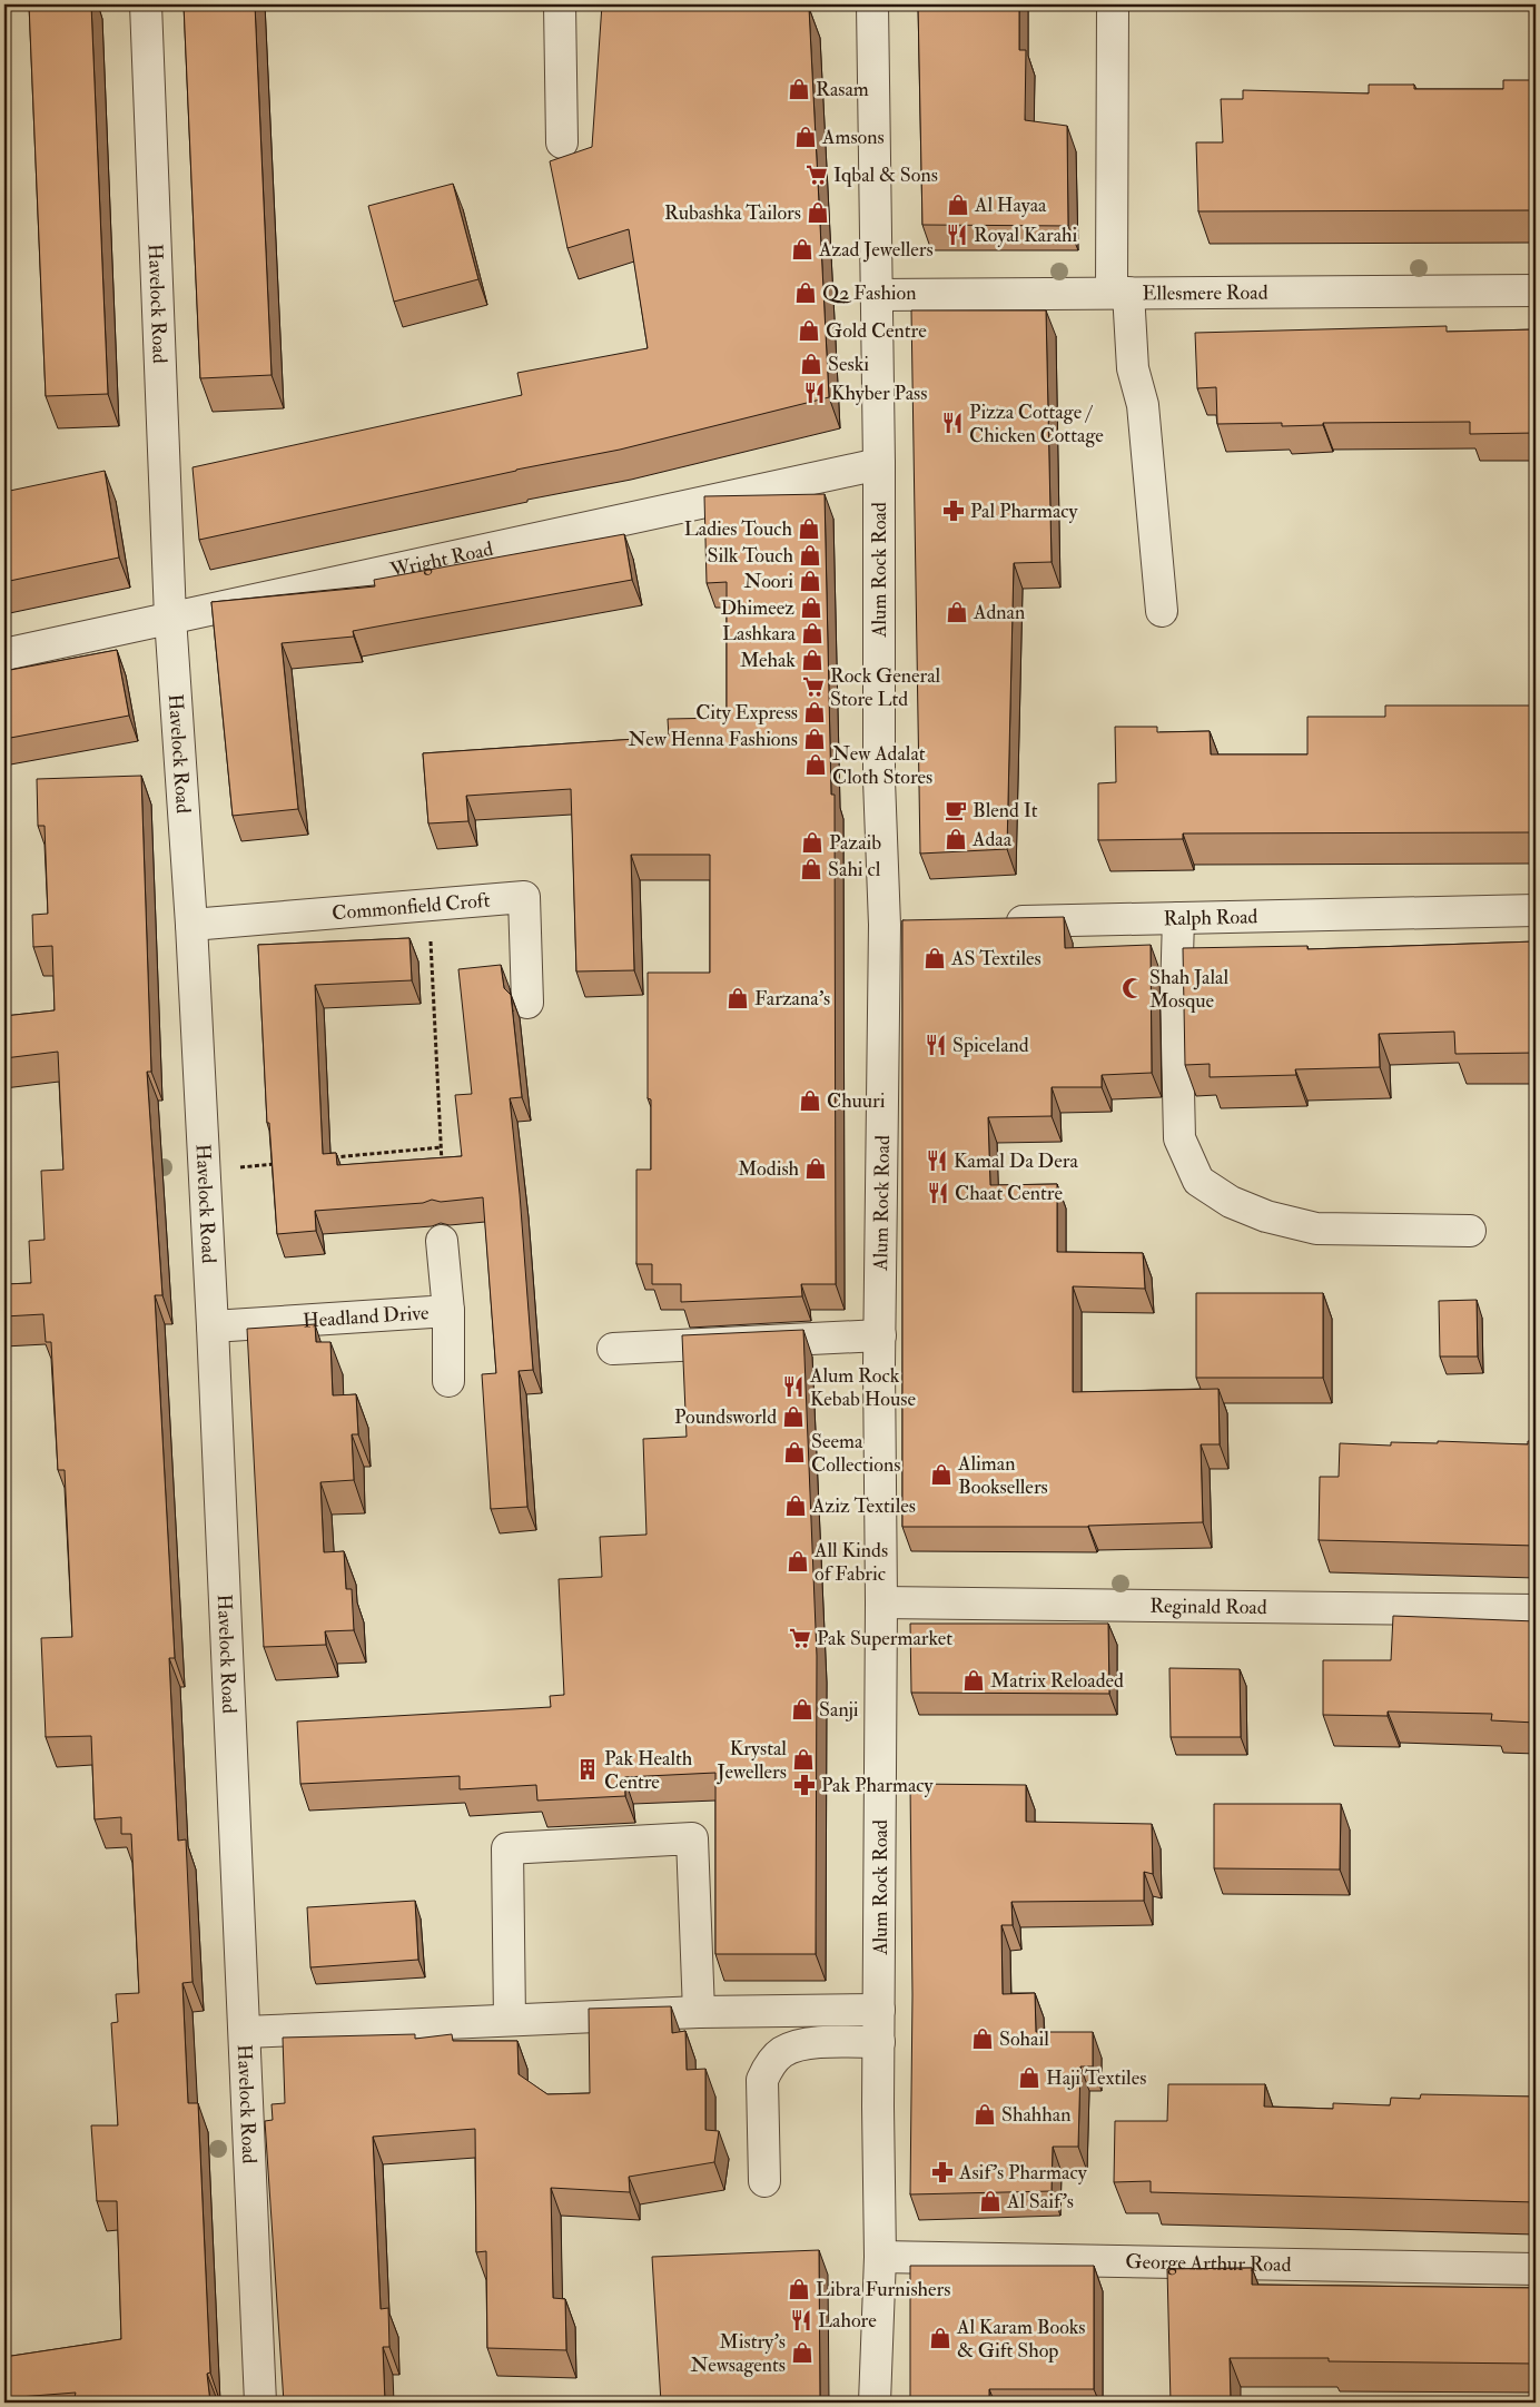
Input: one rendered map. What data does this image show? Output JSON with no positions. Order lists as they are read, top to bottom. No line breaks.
{"streets":{"street":["Ellesmere Road","Havelock Road","Wright Road","Alum Rock Road","Commonfield Croft","Ralph Road","Headland Drive","Reginald Road","George Arthur Road"]},"crossings":[["Ellesmere Road","Alum Rock Road"],["Havelock Road","Wright Road"],["Havelock Road","Commonfield Croft"],["Havelock Road","Headland Drive"],["Wright Road","Alum Rock Road"],["Alum Rock Road","Reginald Road"],["Alum Rock Road","George Arthur Road"]],"places":{"shop":["Rasam","Amsons","Al Hayaa","Rubashka Tailors","Azad Jewellers","Q2 Fashion","Gold Centre","Seski","Ladies Touch","Silk Touch","Noori","Dhimeez","Adnan","Lashkara","Mehak","City Express","New Henna Fashions","New Adalat Cloth Stores","Adaa","Pazaib","Sahi cl","AS Textiles","Farzana's","Chuuri","Modish","Poundsworld","Seema Collections","Aliman Booksellers","Aziz Textiles","All Kinds of Fabric","Matrix Reloaded","Sanji","Krystal Jewellers","Sohail","Haji Textiles","Shahhan","Al Saif's","Libra Furnishers","Al Karam Books & Gift Shop","Mistry's Newsagents"],"supermarket":["Iqbal & Sons","Rock General Store Ltd","Pak Supermarket"],"restaurant":["Royal Karahi","Khyber Pass","Pizza Cottage / Chicken Cottage","Spiceland","Kamal Da Dera","Chaat Centre","Alum Rock Kebab House","Lahore"],"pharmacy":["Pal Pharmacy","Pak Pharmacy","Asif's Pharmacy"],"cafe":["Blend It"],"mosque":["Shah Jalal Mosque"],"building":["Pak Health Centre"]}}
